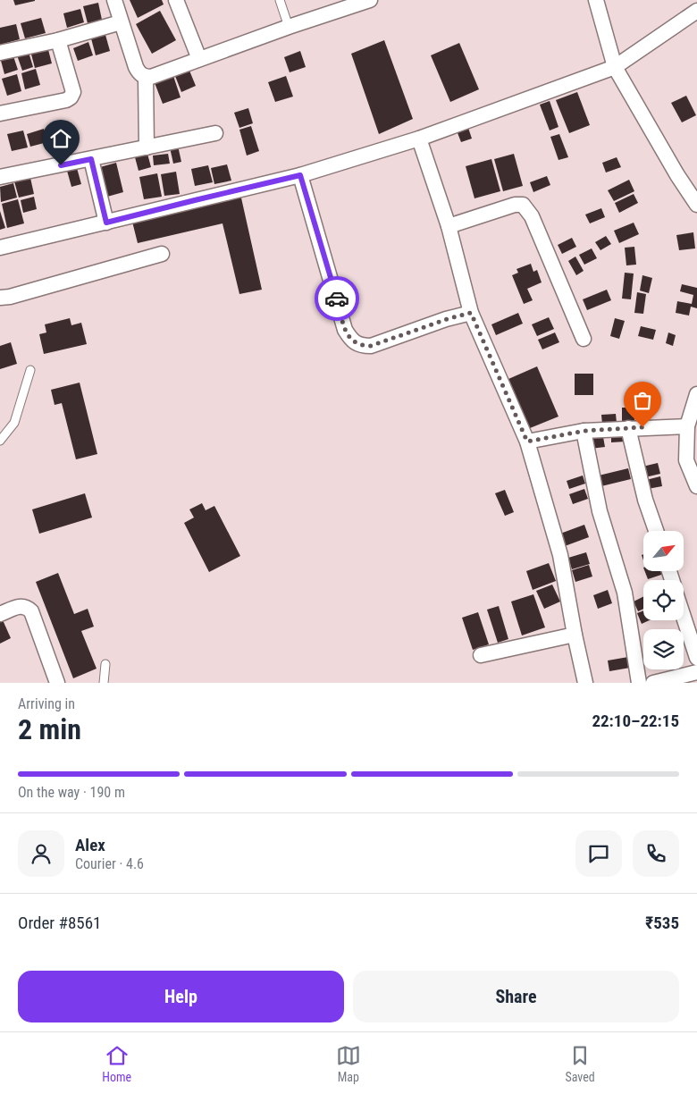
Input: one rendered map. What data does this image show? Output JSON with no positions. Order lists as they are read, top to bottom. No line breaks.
{"north":"top right","page":{"heading":["2 min","Arriving in","22:10–22:15"],"panel":["Alex","Courier · 4.6","Order #8561","₹535"],"bar":"On the way · 190 m","buttons":["Help","Share"],"tabs":["Home","Map","Saved"]}}
